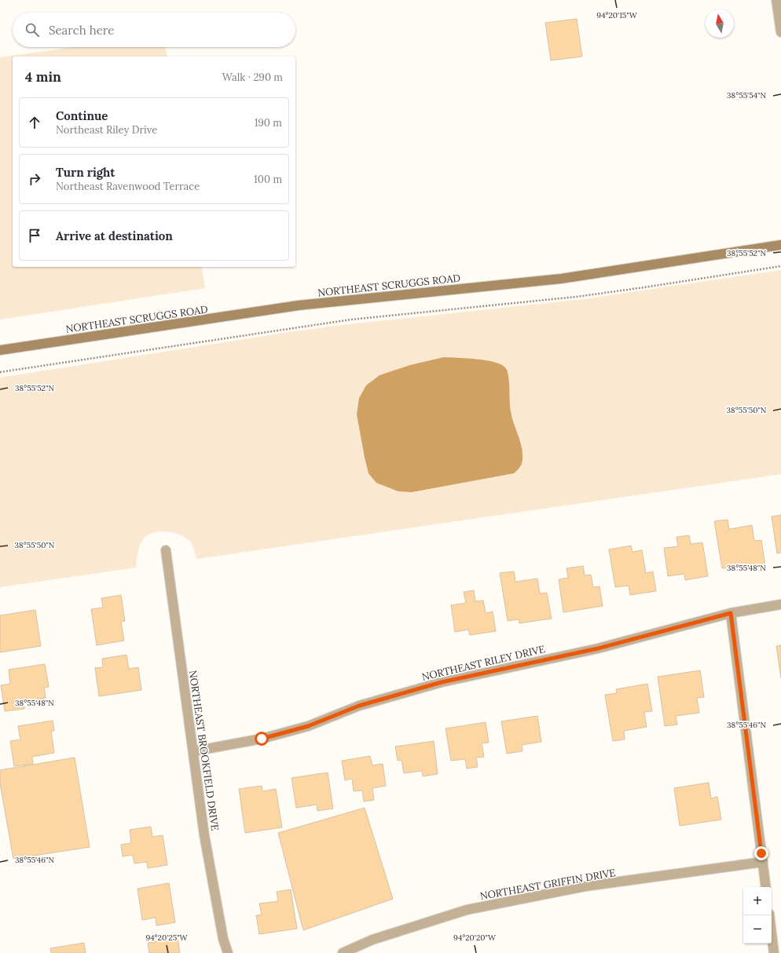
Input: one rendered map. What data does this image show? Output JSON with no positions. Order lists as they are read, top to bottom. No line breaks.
{"streets":{"street":["NORTHEAST SCRUGGS ROAD","NORTHEAST RILEY DRIVE","NORTHEAST BROOKFIELD DRIVE","NORTHEAST GRIFFIN DRIVE"]},"crossings":[["NORTHEAST RILEY DRIVE","NORTHEAST BROOKFIELD DRIVE"]],"north":"top","page":{"search":"Search here","heading":["4 min","Walk · 290 m"],"list":[["Continue","Northeast Riley Drive","190 m"],["Turn right","Northeast Ravenwood Terrace","100 m"],"Arrive at destination"],"map_buttons":["+","−"]},"coordinates":["94°20'15\"W","38°55'54\"N","38°55'52\"N","38°55'50\"N","38°55'48\"N","38°55'46\"N","94°20'25\"W","94°20'20\"W"]}
